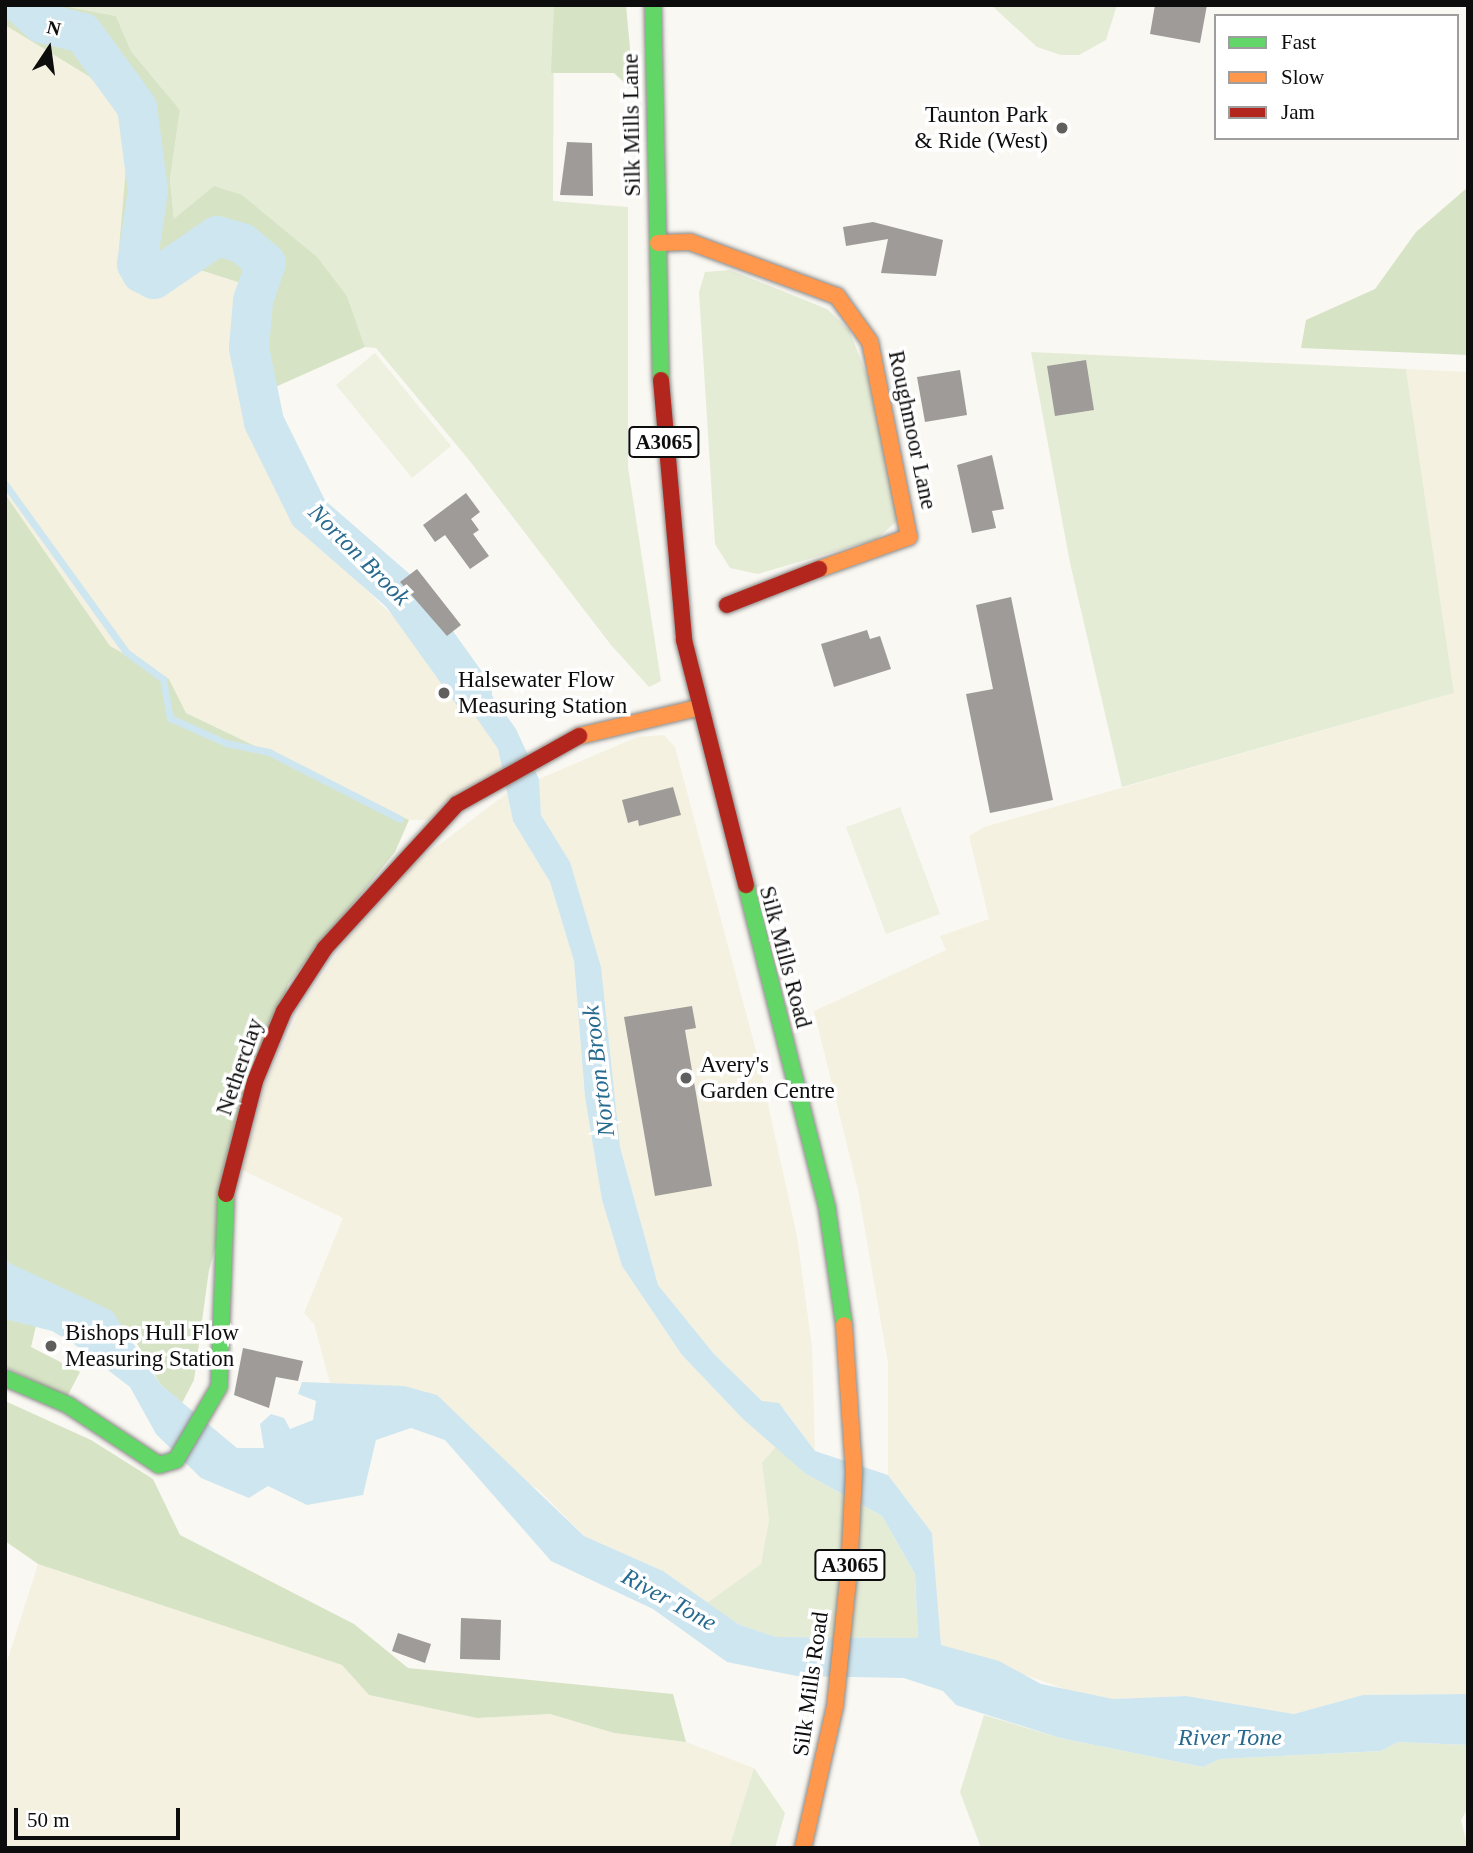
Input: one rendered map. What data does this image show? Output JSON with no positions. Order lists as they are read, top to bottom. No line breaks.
{"streets":{"main road":["Silk Mills Lane","Roughmoor Lane","A3065","Silk Mills Road","Netherclay"]},"crossings":[["Silk Mills Lane","Roughmoor Lane"],["Silk Mills Lane","Silk Mills Road"],["Roughmoor Lane","Silk Mills Road"],["Silk Mills Road","Netherclay"]],"water":["Norton Brook","River Tone"],"places":["Taunton Park & Ride (West)","Halsewater Flow Measuring Station","Avery's Garden Centre","Bishops Hull Flow Measuring Station"],"legend":["Fast","Slow","Jam"],"scale_bar":"50 m","north":"top"}
